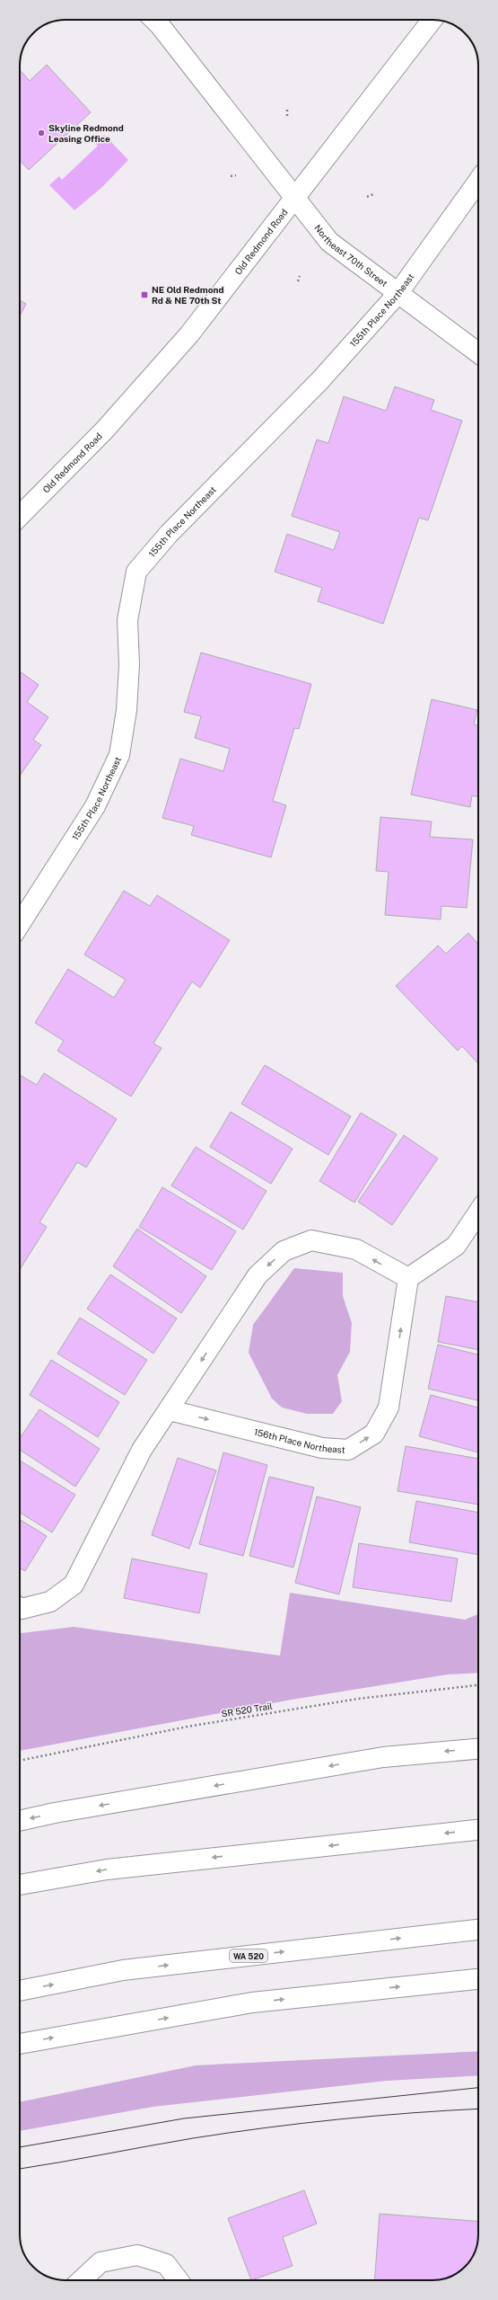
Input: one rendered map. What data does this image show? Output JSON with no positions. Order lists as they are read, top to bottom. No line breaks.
{"streets":{"main road":["Old Redmond Road","Northeast 70th Street","155th Place Northeast","156th Place Northeast","WA 520"],"path":["SR 520 Trail"]},"crossings":[["Old Redmond Road","Northeast 70th Street"],["Northeast 70th Street","155th Place Northeast"]],"places":{"other":["Skyline Redmond Leasing Office"],"transit":["NE Old Redmond Rd & NE 70th St"]}}
